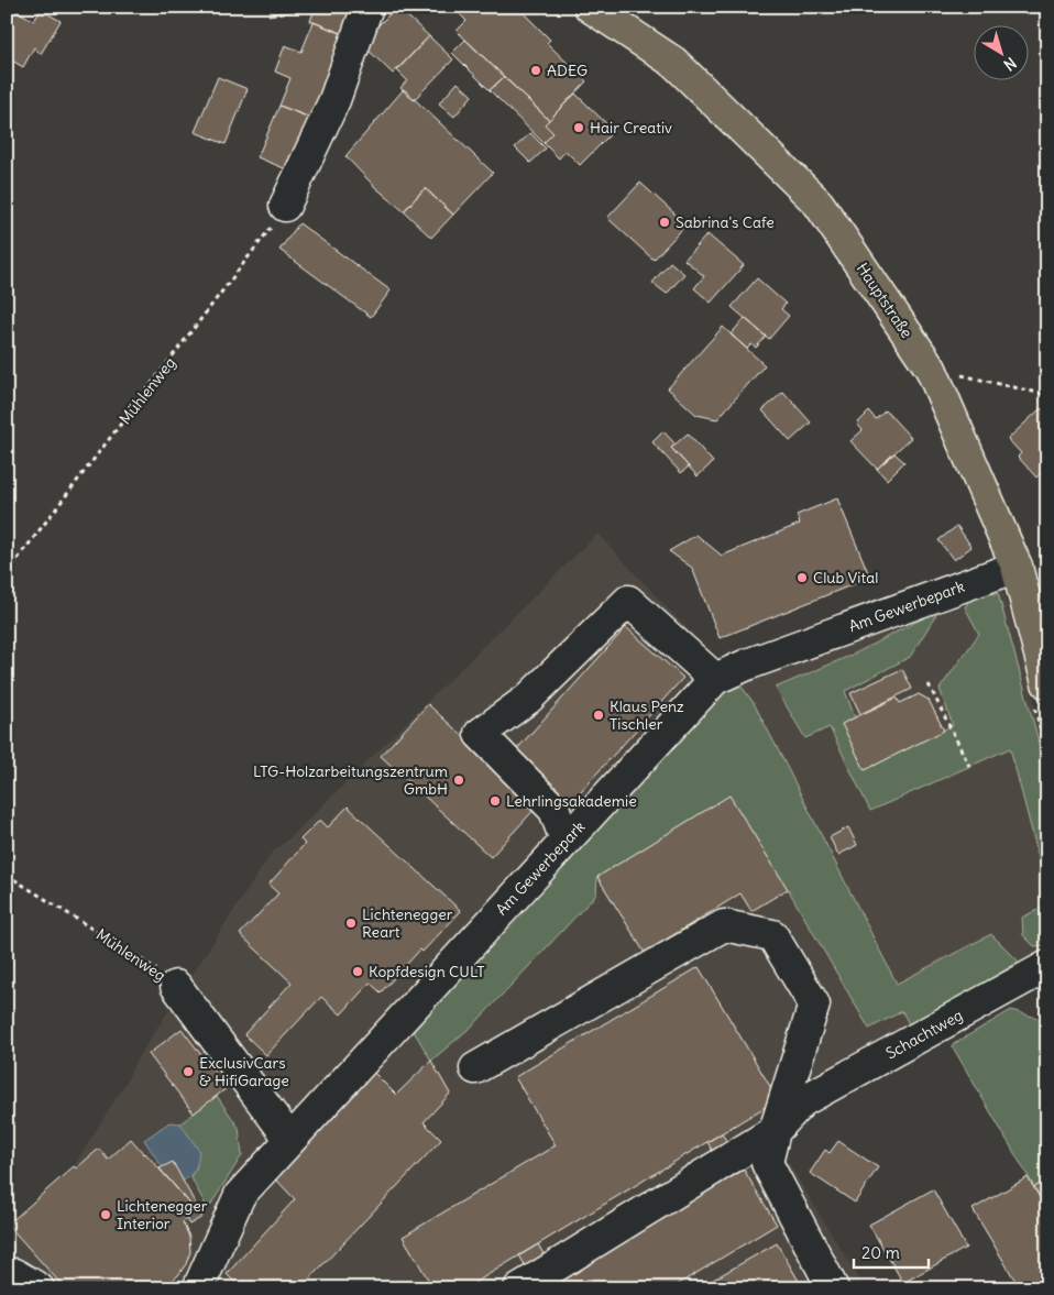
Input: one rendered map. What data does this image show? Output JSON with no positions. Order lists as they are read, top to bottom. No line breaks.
{"streets":{"main road":["Hauptstraße"],"street":["Mühlenweg","Am Gewerbepark","Schachtweg"]},"crossings":[["Hauptstraße","Am Gewerbepark"],["Mühlenweg","Am Gewerbepark"]],"places":["ADEG","Hair Creativ","Sabrina's Cafe","Club Vital","Klaus Penz Tischler","LTG-Holzarbeitungszentrum GmbH","Lehrlingsakademie","Lichtenegger Reart","Kopfdesign CULT","ExclusivCars & HifiGarage","Lichtenegger Interior"],"scale_bar":"20 m","north":"bottom right"}
